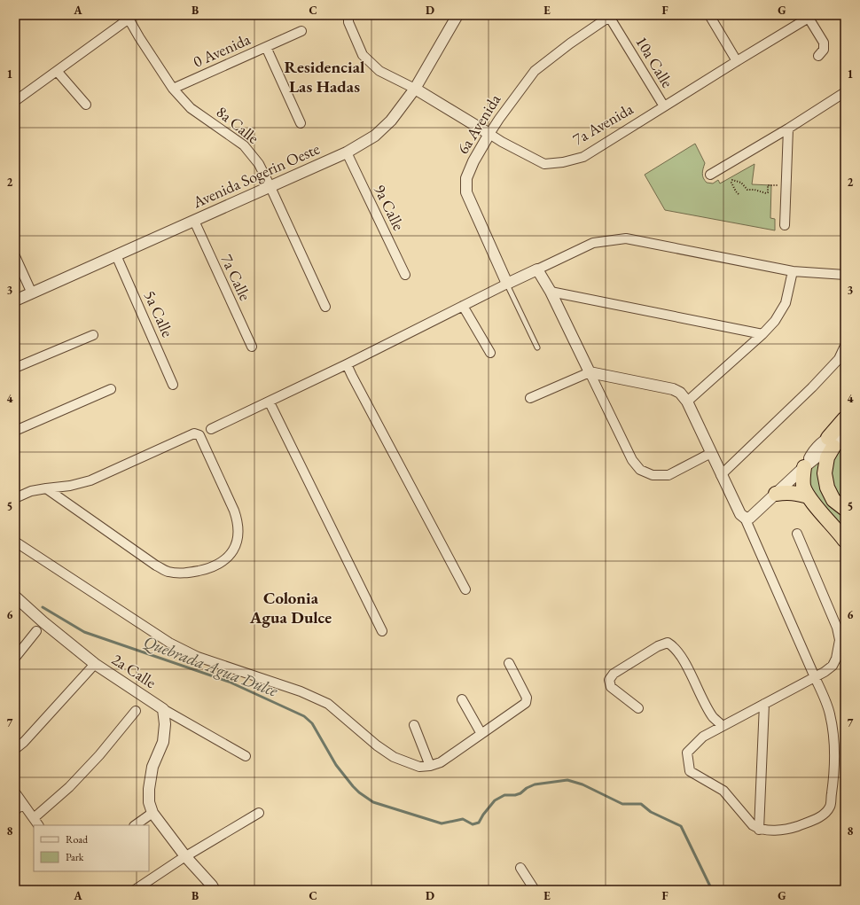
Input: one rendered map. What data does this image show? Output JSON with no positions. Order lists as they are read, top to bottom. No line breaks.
{"streets":{"street":["0 Avenida","10a Calle","6a Avenida","7a Avenida","8a Calle","Avenida Sogerin Oeste","9a Calle","7a Calle","5a Calle","2a Calle"]},"crossings":[["0 Avenida","8a Calle"],["10a Calle","6a Avenida"],["10a Calle","7a Avenida"],["6a Avenida","7a Avenida"],["7a Avenida","Avenida Sogerin Oeste"],["8a Calle","Avenida Sogerin Oeste"],["Avenida Sogerin Oeste","9a Calle"],["Avenida Sogerin Oeste","7a Calle"],["Avenida Sogerin Oeste","5a Calle"]],"districts":["Residencial Las Hadas","Colonia Agua Dulce"],"water":["Quebrada Agua Dulce"],"legend":["Road","Park"],"grid":{"columns":["A","B","C","D","E","F","G"],"rows":["1","2","3","4","5","6","7","8"]}}
